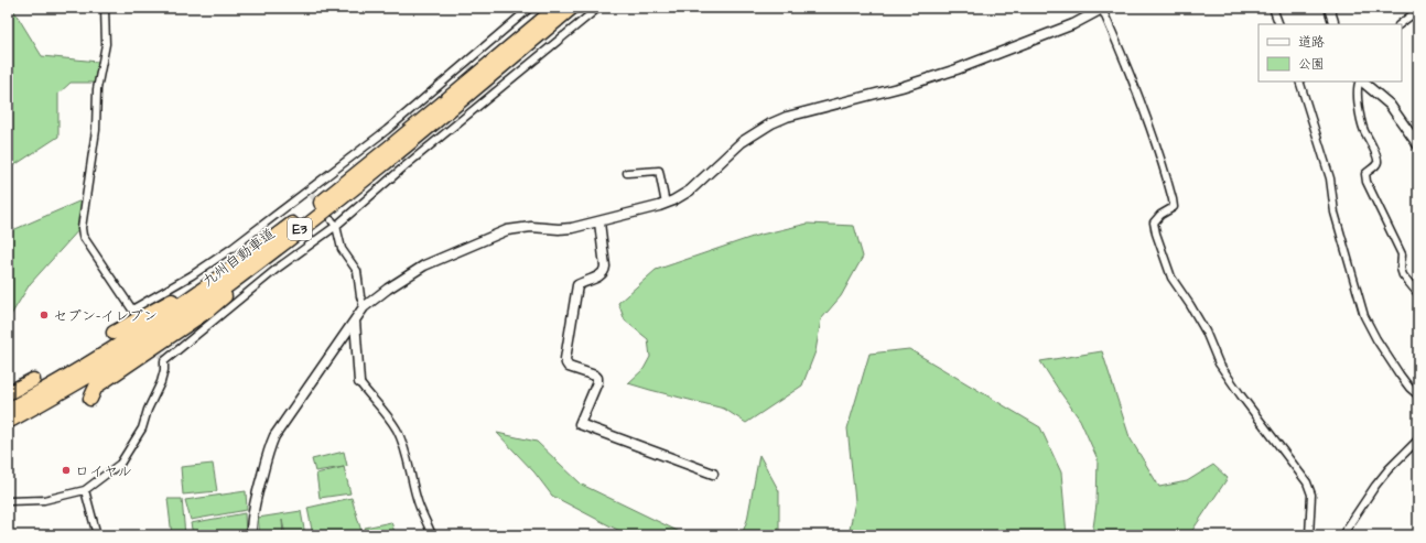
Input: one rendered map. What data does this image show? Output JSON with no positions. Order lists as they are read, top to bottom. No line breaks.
{"streets":{"highway":["E3","九州自動車道"]},"places":["セブン-イレブン","ロイヤル"],"legend":["道路","公園"]}
